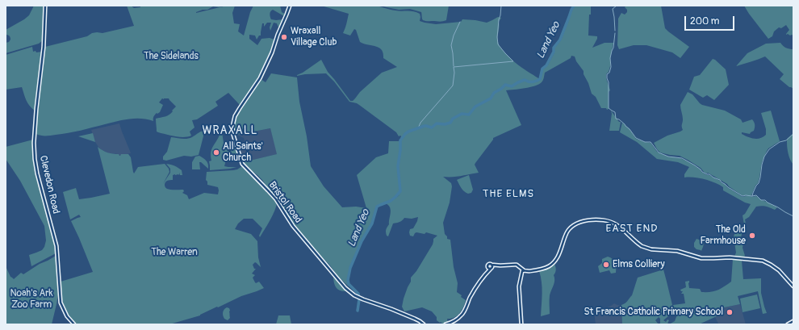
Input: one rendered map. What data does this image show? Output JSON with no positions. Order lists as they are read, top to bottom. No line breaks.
{"streets":{"main road":["Clevedon Road","Bristol Road"]},"districts":["WRAXALL","THE ELMS","EAST END"],"water":["Land Yeo"],"parks":["The Sidelands","The Warren","Noah's Ark Zoo Farm"],"places":["Wraxall Village Club","All Saints' Church","The Old Farmhouse","Elms Colliery","St Francis Catholic Primary School"],"scale_bar":"200 m"}
